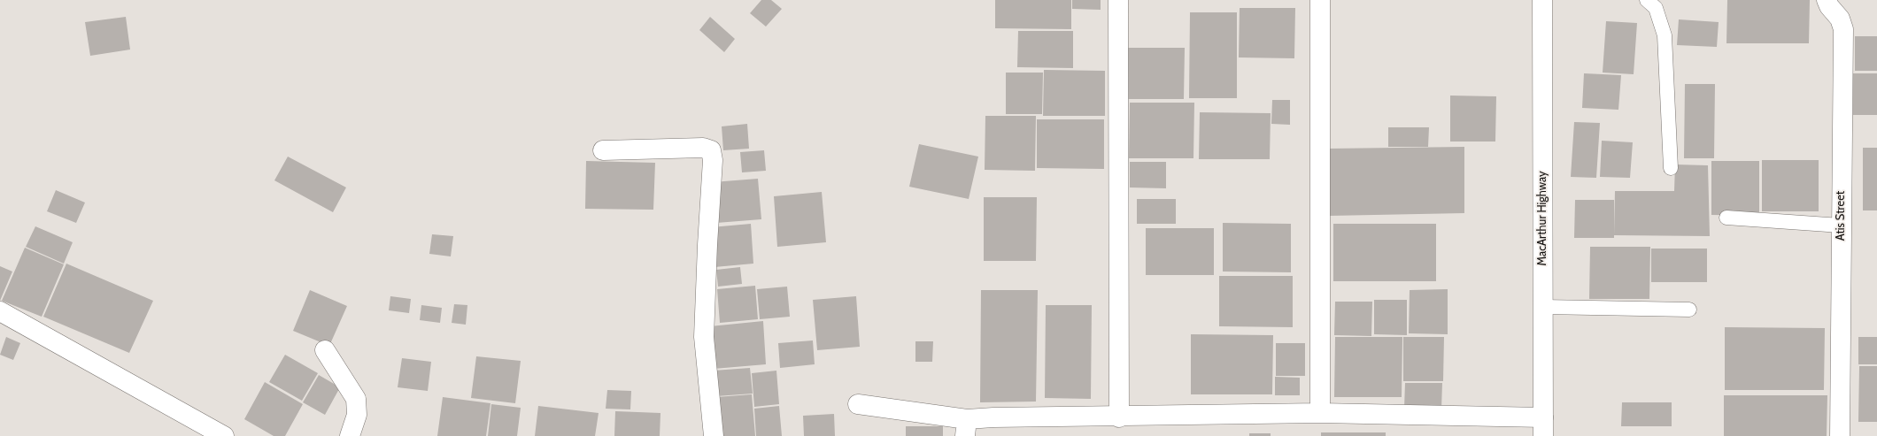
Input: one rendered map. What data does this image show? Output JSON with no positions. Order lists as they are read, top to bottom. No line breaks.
{"streets":{"main road":["Atis Street","MacArthur Highway"]}}
